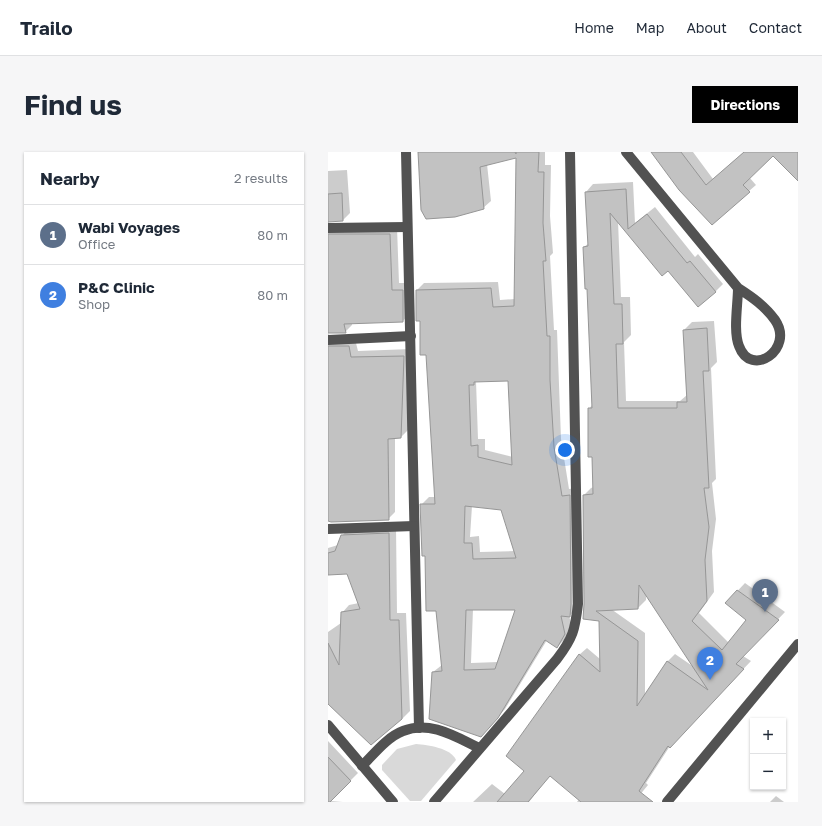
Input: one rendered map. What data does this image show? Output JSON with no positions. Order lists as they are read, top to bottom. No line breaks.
{"page":{"header":"Trailo","nav":["Home","Map","About","Contact"],"buttons":"Directions","title":"Find us","heading":["Nearby","2 results"],"list":[{"mark":"1","name":"Wabi Voyages","note":"Office","value":"80 m"},{"mark":"2","name":"P&C Clinic","note":"Shop","value":"80 m"}],"pins":["1","2"],"map_buttons":["+","−"]}}
